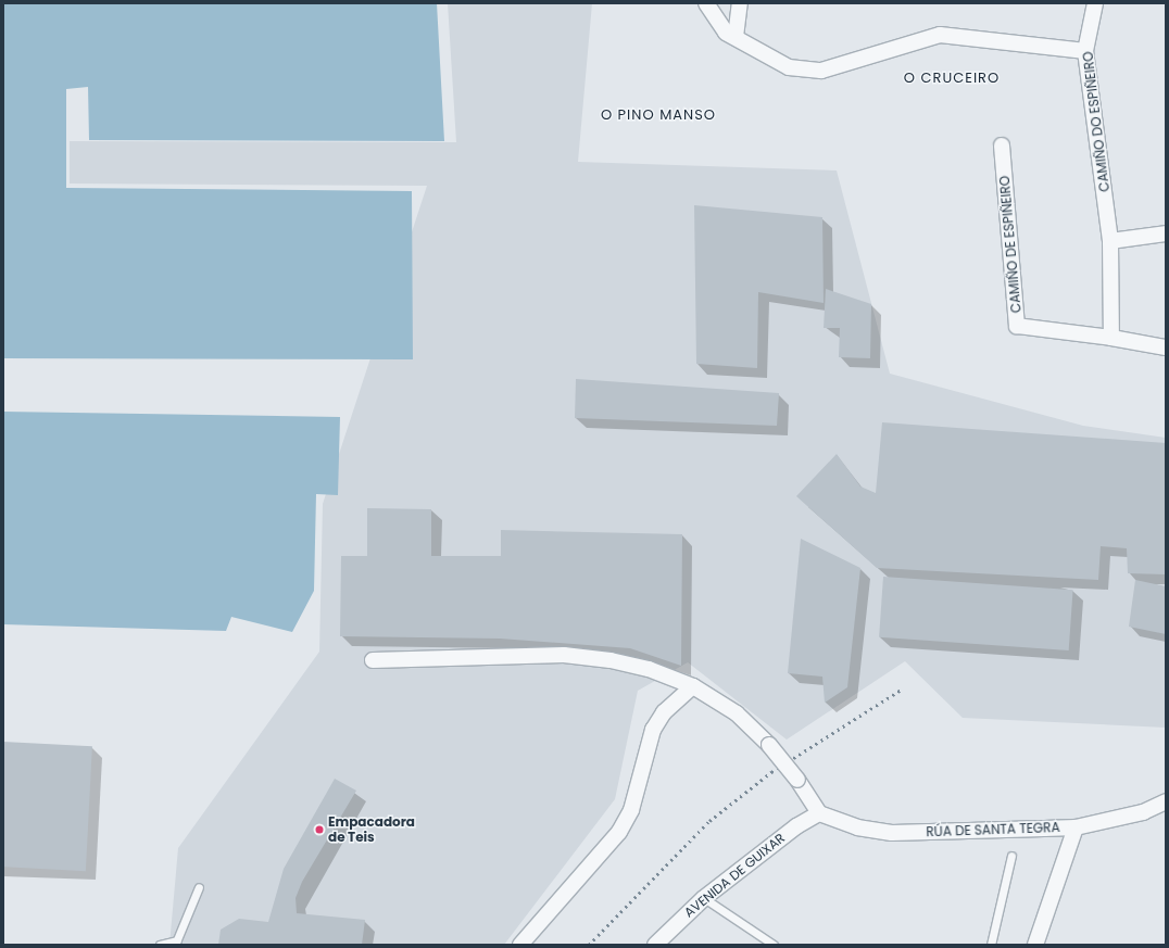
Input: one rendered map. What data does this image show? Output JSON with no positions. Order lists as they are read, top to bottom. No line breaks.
{"streets":{"street":["CAMIÑO DO ESPIÑEIRO","CAMIÑO DE ESPIÑEIRO","RÚA DE SANTA TEGRA","AVENIDA DE GUIXAR"]},"crossings":[["CAMIÑO DO ESPIÑEIRO","CAMIÑO DE ESPIÑEIRO"],["RÚA DE SANTA TEGRA","AVENIDA DE GUIXAR"]],"districts":["O CRUCEIRO","O PINO MANSO"],"places":["Empacadora de Teis"]}
